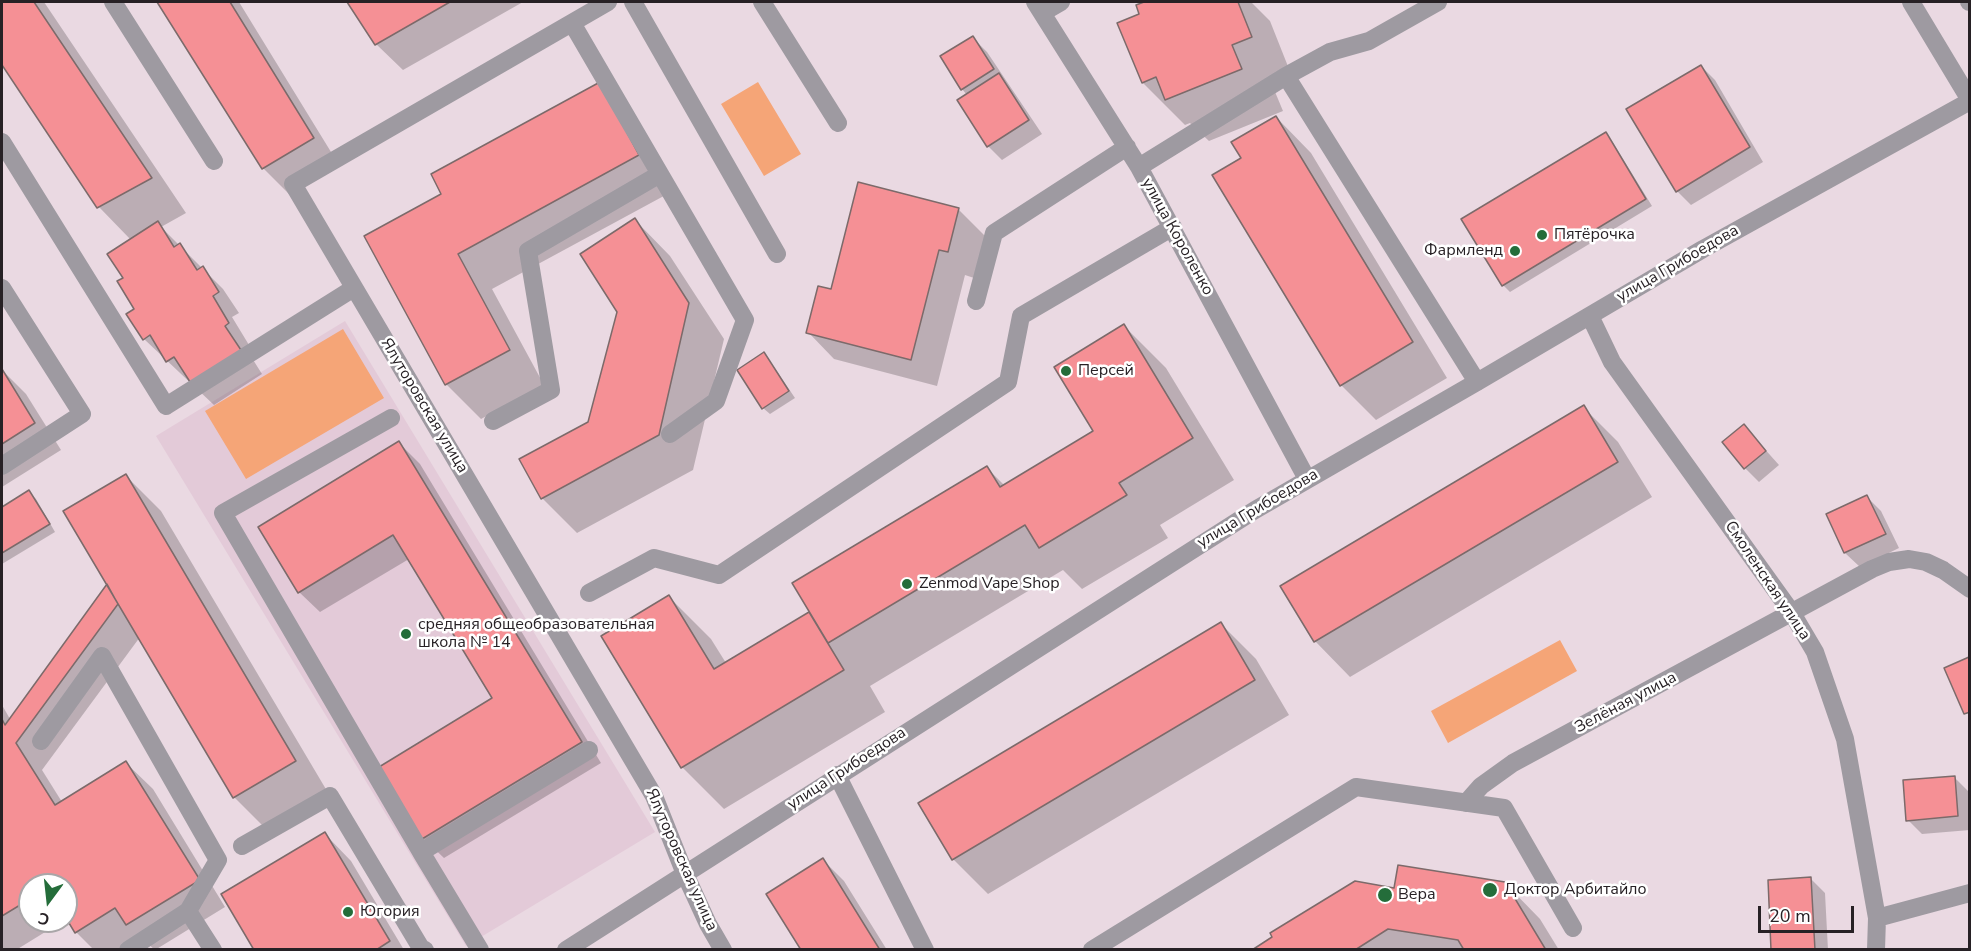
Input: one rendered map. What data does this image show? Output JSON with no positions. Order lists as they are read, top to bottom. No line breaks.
{"streets":{"street":["улица Короленко","улица Грибоедова","Ялуторовская улица","Смоленская улица","Зелёная улица"]},"crossings":[["улица Короленко","улица Грибоедова"],["улица Грибоедова","Ялуторовская улица"],["улица Грибоедова","Смоленская улица"],["Смоленская улица","Зелёная улица"]],"places":["Пятёрочка","Фармленд","Персей","Zenmod Vape Shop","средняя общеобразовательная школа № 14","Доктор Арбитайло","Вера","Югория"],"scale_bar":"20 m","north":"bottom"}
